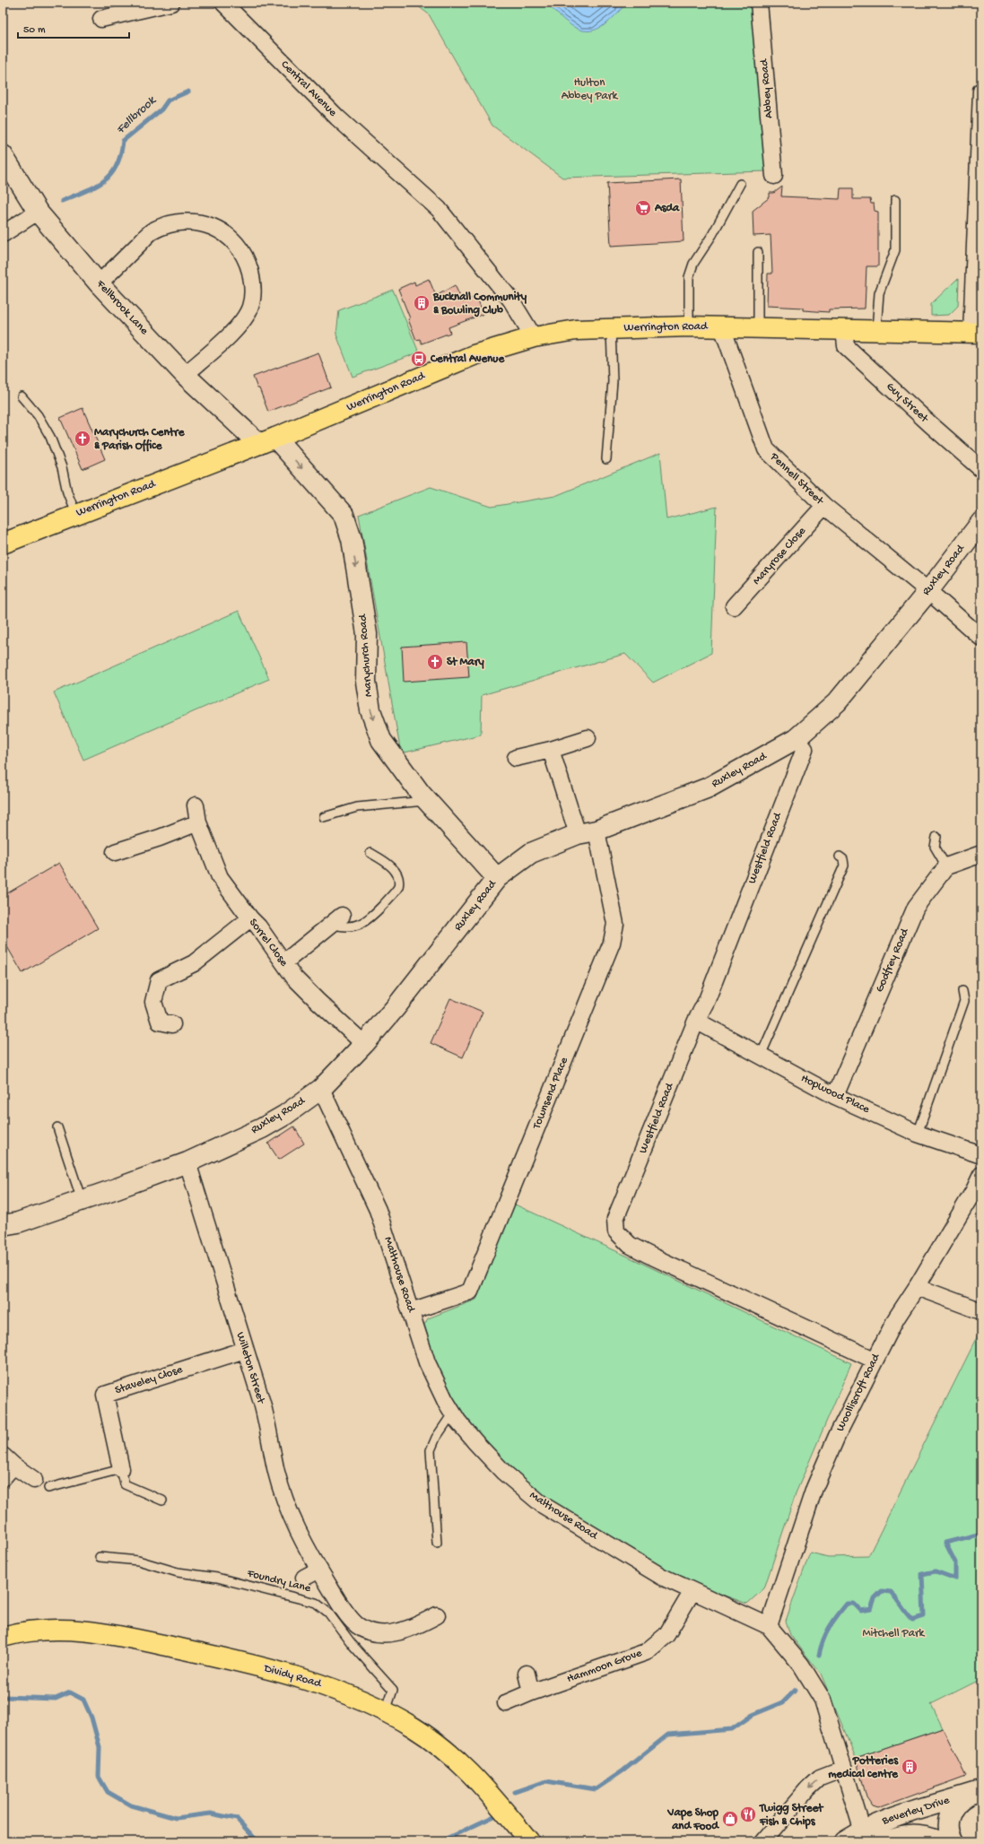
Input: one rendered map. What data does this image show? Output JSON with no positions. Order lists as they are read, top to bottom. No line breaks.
{"streets":{"main road":["Werrington Road","Dividy Road"],"street":["Central Avenue","Abbey Road","Fellbrook Lane","Guy Street","Pennell Street","Maryrose Close","Ruxley Road","Marychurch Road","Westfield Road","Sorrel Close","Godfrey Road","Townsend Place","Hopwood Place","Malthouse Road","Willeton Street","Staveley Close","Woolliscroft Road","Hammoon Grove","Beverley Drive"],"lane":["Foundry Lane"]},"crossings":[["Central Avenue","Werrington Road"],["Fellbrook Lane","Werrington Road"],["Fellbrook Lane","Marychurch Road"],["Werrington Road","Guy Street"],["Werrington Road","Pennell Street"],["Werrington Road","Marychurch Road"],["Pennell Street","Maryrose Close"],["Pennell Street","Ruxley Road"],["Ruxley Road","Marychurch Road"],["Ruxley Road","Westfield Road"],["Ruxley Road","Sorrel Close"],["Ruxley Road","Townsend Place"],["Ruxley Road","Malthouse Road"],["Ruxley Road","Willeton Street"],["Westfield Road","Hopwood Place"],["Westfield Road","Woolliscroft Road"],["Godfrey Road","Hopwood Place"],["Townsend Place","Malthouse Road"],["Malthouse Road","Woolliscroft Road"],["Malthouse Road","Hammoon Grove"],["Malthouse Road","Beverley Drive"],["Willeton Street","Staveley Close"],["Foundry Lane","Dividy Road"]],"one_way":["Marychurch Road"],"water":["Fellbrook"],"parks":["Hulton Abbey Park","Mitchell Park"],"places":{"supermarket":["Asda"],"building":["Bucknall Community & Bowling Club","Potteries medical centre"],"bus stop":["Central Avenue"],"church":["Marychurch Centre & Parish Office","St Mary"],"restaurant":["Twigg Street Fish & Chips"],"shop":["Vape Shop and Food"]},"scale_bar":"50 m"}
